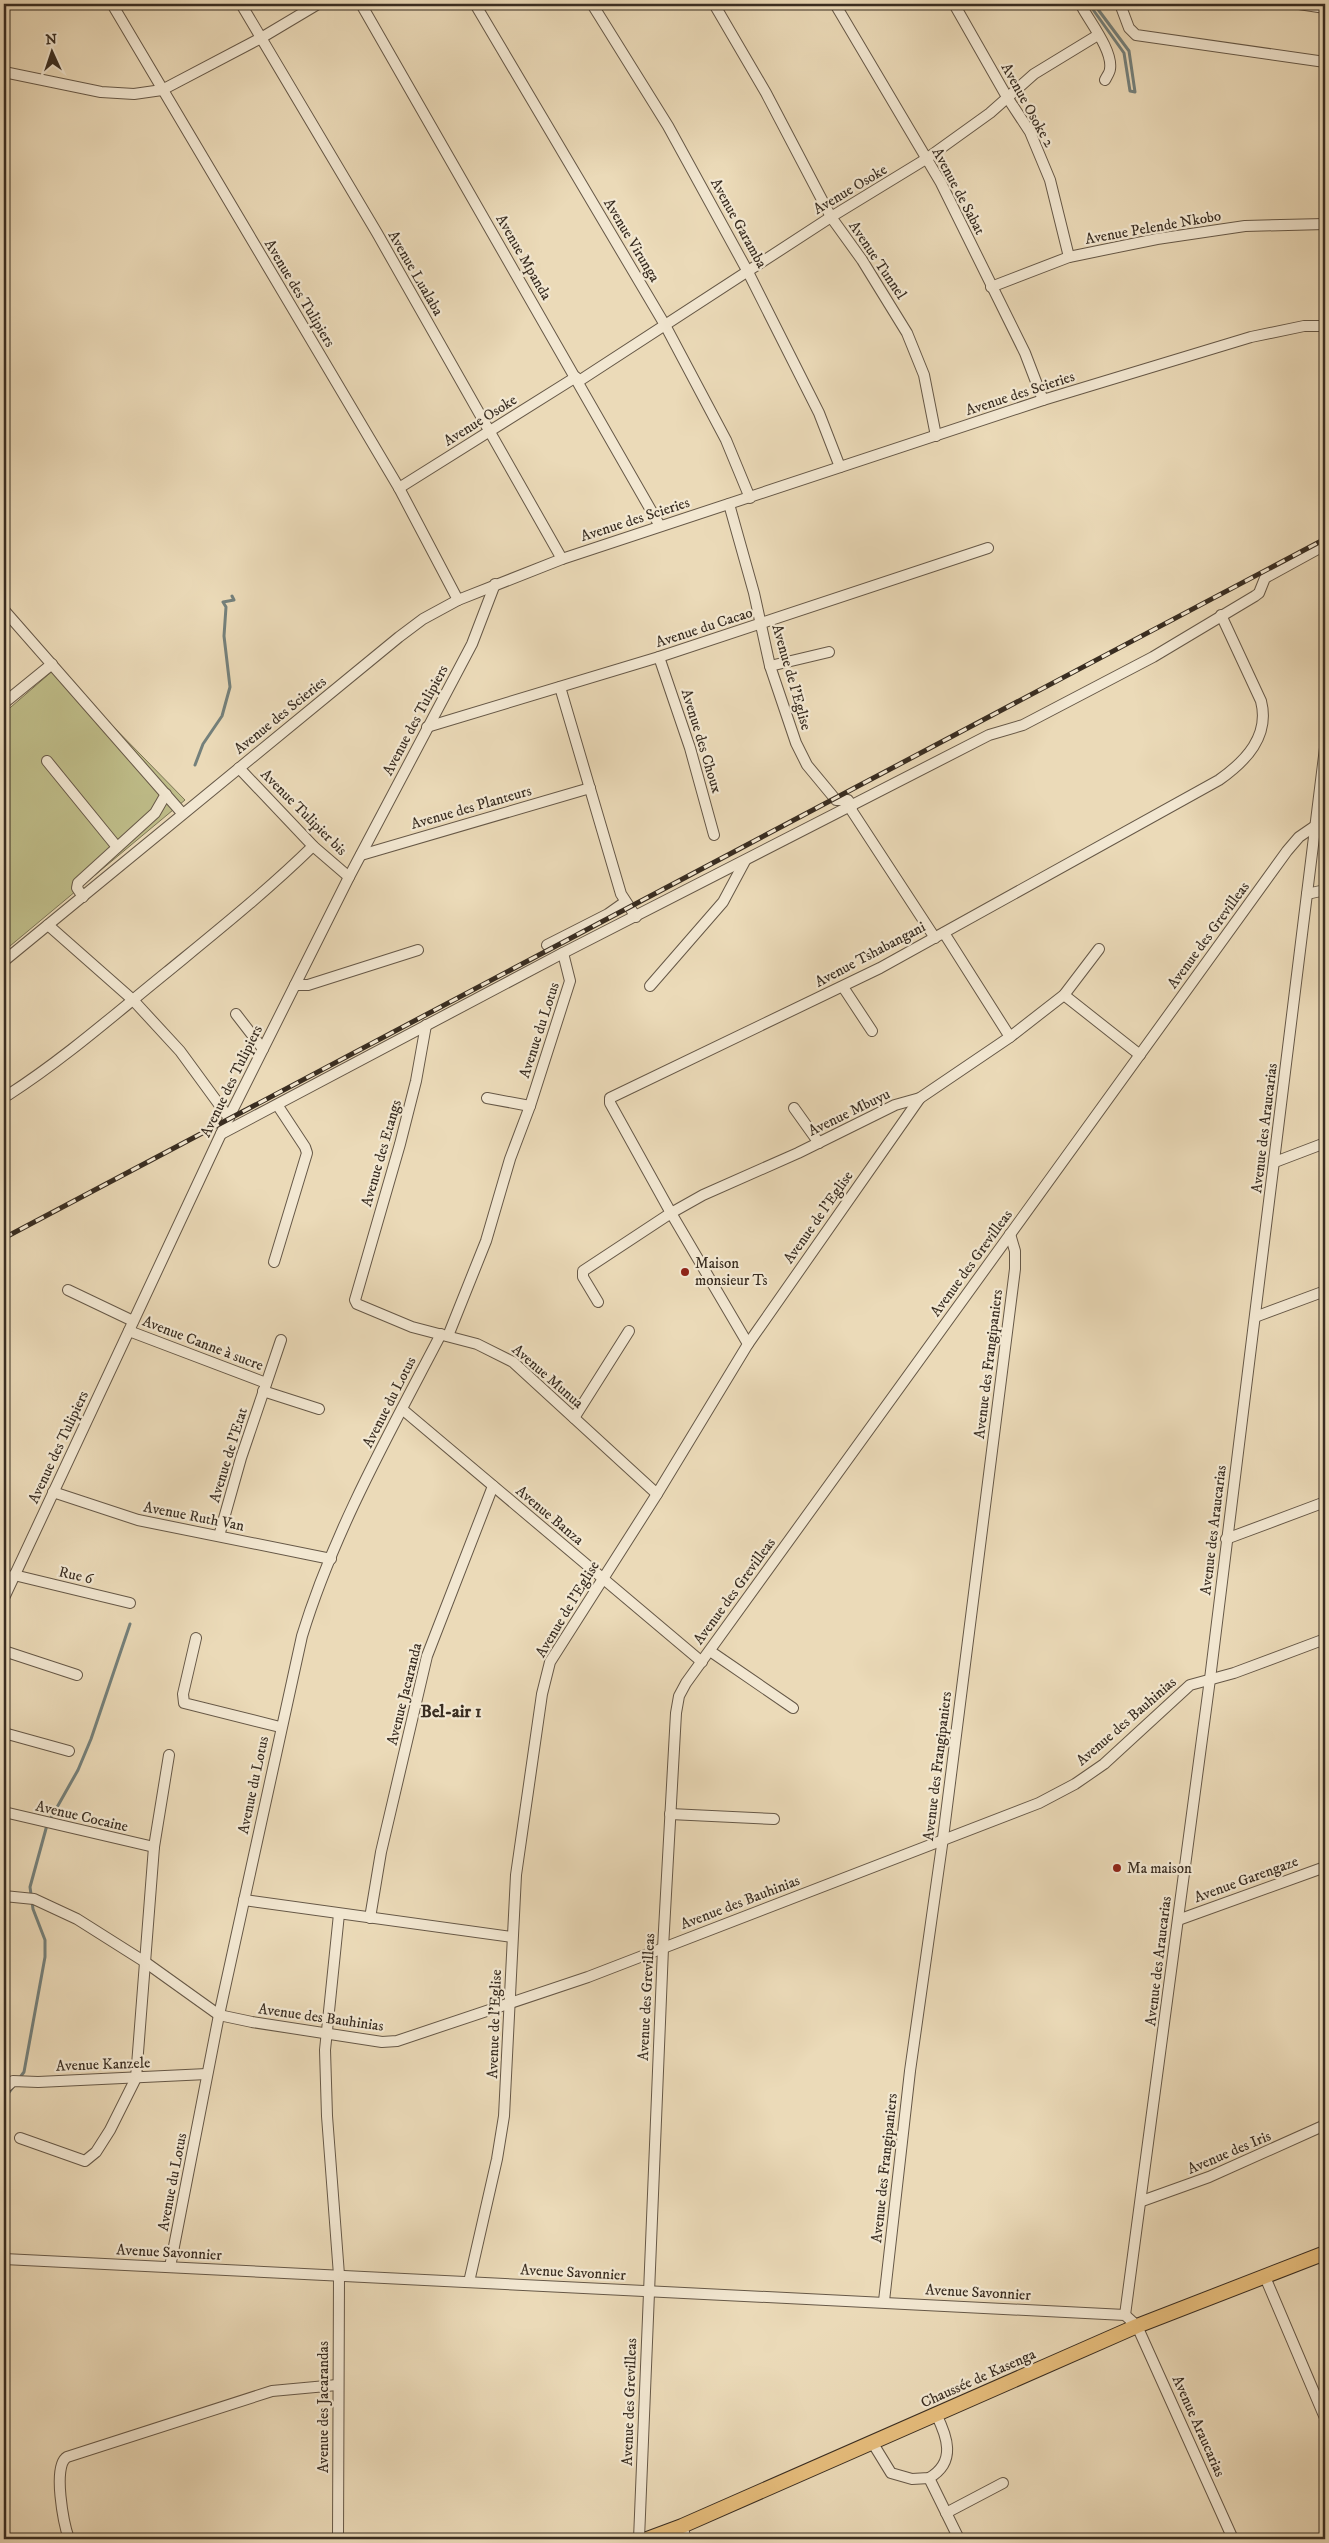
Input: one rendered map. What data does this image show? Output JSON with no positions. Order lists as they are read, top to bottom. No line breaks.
{"streets":{"main road":["Chaussée de Kasenga"],"street":["Avenue Osoke 2","Avenue Osoke","Avenue de Sabat","Avenue Garamba","Avenue Pelende Nkobo","Avenue Virunga","Avenue Mpanda","Avenue Tunnel","Avenue Lualaba","Avenue des Tulipiers","Avenue des Scieries","Avenue du Cacao","Avenue de l'Eglise","Avenue des Choux","Avenue des Planteurs","Avenue Tulipier bis","Avenue des Grevilleas","Avenue Tshabangani","Avenue du Lotus","Avenue Mbuyu","Avenue des Araucarias","Avenue des Etangs","Avenue Canne à sucre","Avenue des Frangipaniers","Avenue Munua","Avenue de l'Etat","Avenue Banza","Avenue Ruth Van","Rue 6","Avenue Jacaranda","Avenue des Bauhinias","Avenue Cocaine","Avenue Garengaze","Avenue Kanzele","Avenue des Iris","Avenue Savonnier","Avenue des Jacarandas","Avenue Araucarias"]},"crossings":[["Avenue Osoke 2","Avenue Osoke"],["Avenue Osoke 2","Avenue Pelende Nkobo"],["Avenue Osoke","Avenue de Sabat"],["Avenue Osoke","Avenue Garamba"],["Avenue Osoke","Avenue Virunga"],["Avenue Osoke","Avenue Mpanda"],["Avenue Osoke","Avenue Tunnel"],["Avenue Osoke","Avenue Lualaba"],["Avenue Osoke","Avenue des Tulipiers"],["Avenue de Sabat","Avenue Pelende Nkobo"],["Avenue de Sabat","Avenue des Scieries"],["Avenue Garamba","Avenue des Scieries"],["Avenue Virunga","Avenue des Scieries"],["Avenue Mpanda","Avenue des Scieries"],["Avenue Tunnel","Avenue des Scieries"],["Avenue Lualaba","Avenue des Scieries"],["Avenue des Tulipiers","Avenue des Scieries"],["Avenue des Tulipiers","Avenue du Cacao"],["Avenue des Tulipiers","Avenue des Planteurs"],["Avenue des Tulipiers","Avenue Tulipier bis"],["Avenue des Tulipiers","Avenue Canne à sucre"],["Avenue des Tulipiers","Avenue Ruth Van"],["Avenue des Tulipiers","Rue 6"],["Avenue des Scieries","Avenue de l'Eglise"],["Avenue des Scieries","Avenue Tulipier bis"],["Avenue du Cacao","Avenue de l'Eglise"],["Avenue du Cacao","Avenue des Choux"],["Avenue de l'Eglise","Avenue Tshabangani"],["Avenue de l'Eglise","Avenue Mbuyu"],["Avenue de l'Eglise","Avenue Munua"],["Avenue de l'Eglise","Avenue Banza"],["Avenue de l'Eglise","Avenue des Bauhinias"],["Avenue de l'Eglise","Avenue Savonnier"],["Avenue des Grevilleas","Avenue des Araucarias"],["Avenue des Grevilleas","Avenue des Frangipaniers"],["Avenue des Grevilleas","Avenue Banza"],["Avenue des Grevilleas","Avenue des Bauhinias"],["Avenue des Grevilleas","Avenue Savonnier"],["Avenue Tshabangani","Avenue Mbuyu"],["Avenue du Lotus","Avenue Munua"],["Avenue du Lotus","Avenue Banza"],["Avenue du Lotus","Avenue Ruth Van"],["Avenue du Lotus","Avenue des Bauhinias"],["Avenue du Lotus","Avenue Kanzele"],["Avenue du Lotus","Avenue Savonnier"],["Avenue des Araucarias","Avenue des Bauhinias"],["Avenue des Araucarias","Avenue Garengaze"],["Avenue des Araucarias","Avenue des Iris"],["Avenue des Araucarias","Avenue Savonnier"],["Avenue des Etangs","Avenue Munua"],["Avenue Canne à sucre","Avenue de l'Etat"],["Avenue des Frangipaniers","Avenue des Bauhinias"],["Avenue des Frangipaniers","Avenue Savonnier"],["Avenue de l'Etat","Avenue Ruth Van"],["Avenue Banza","Avenue Jacaranda"],["Avenue des Bauhinias","Avenue des Jacarandas"],["Avenue Savonnier","Avenue des Jacarandas"],["Chaussée de Kasenga","Avenue Araucarias"]],"districts":["Bel-air 1"],"places":["Maison monsieur Ts","Ma maison"],"north":"top"}
